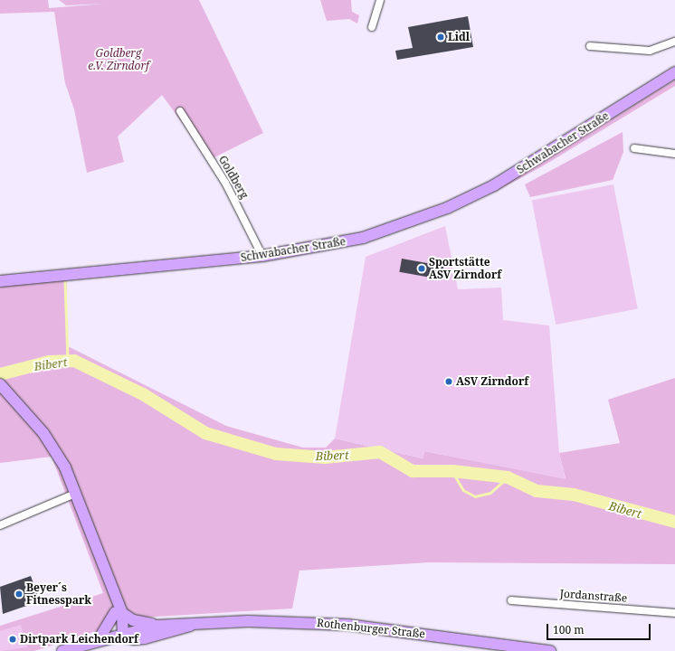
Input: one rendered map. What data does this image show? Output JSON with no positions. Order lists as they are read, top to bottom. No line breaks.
{"streets":{"street":["Schwabacher Straße","Goldberg","Jordanstraße","Rothenburger Straße"]},"crossings":[["Schwabacher Straße","Goldberg"]],"water":["Bibert"],"parks":["Goldberg e.V. Zirndorf"],"places":["Lidl","Sportstätte ASV Zirndorf","ASV Zirndorf","Beyer´s Fitnesspark","Dirtpark Leichendorf"],"scale_bar":"100 m"}
